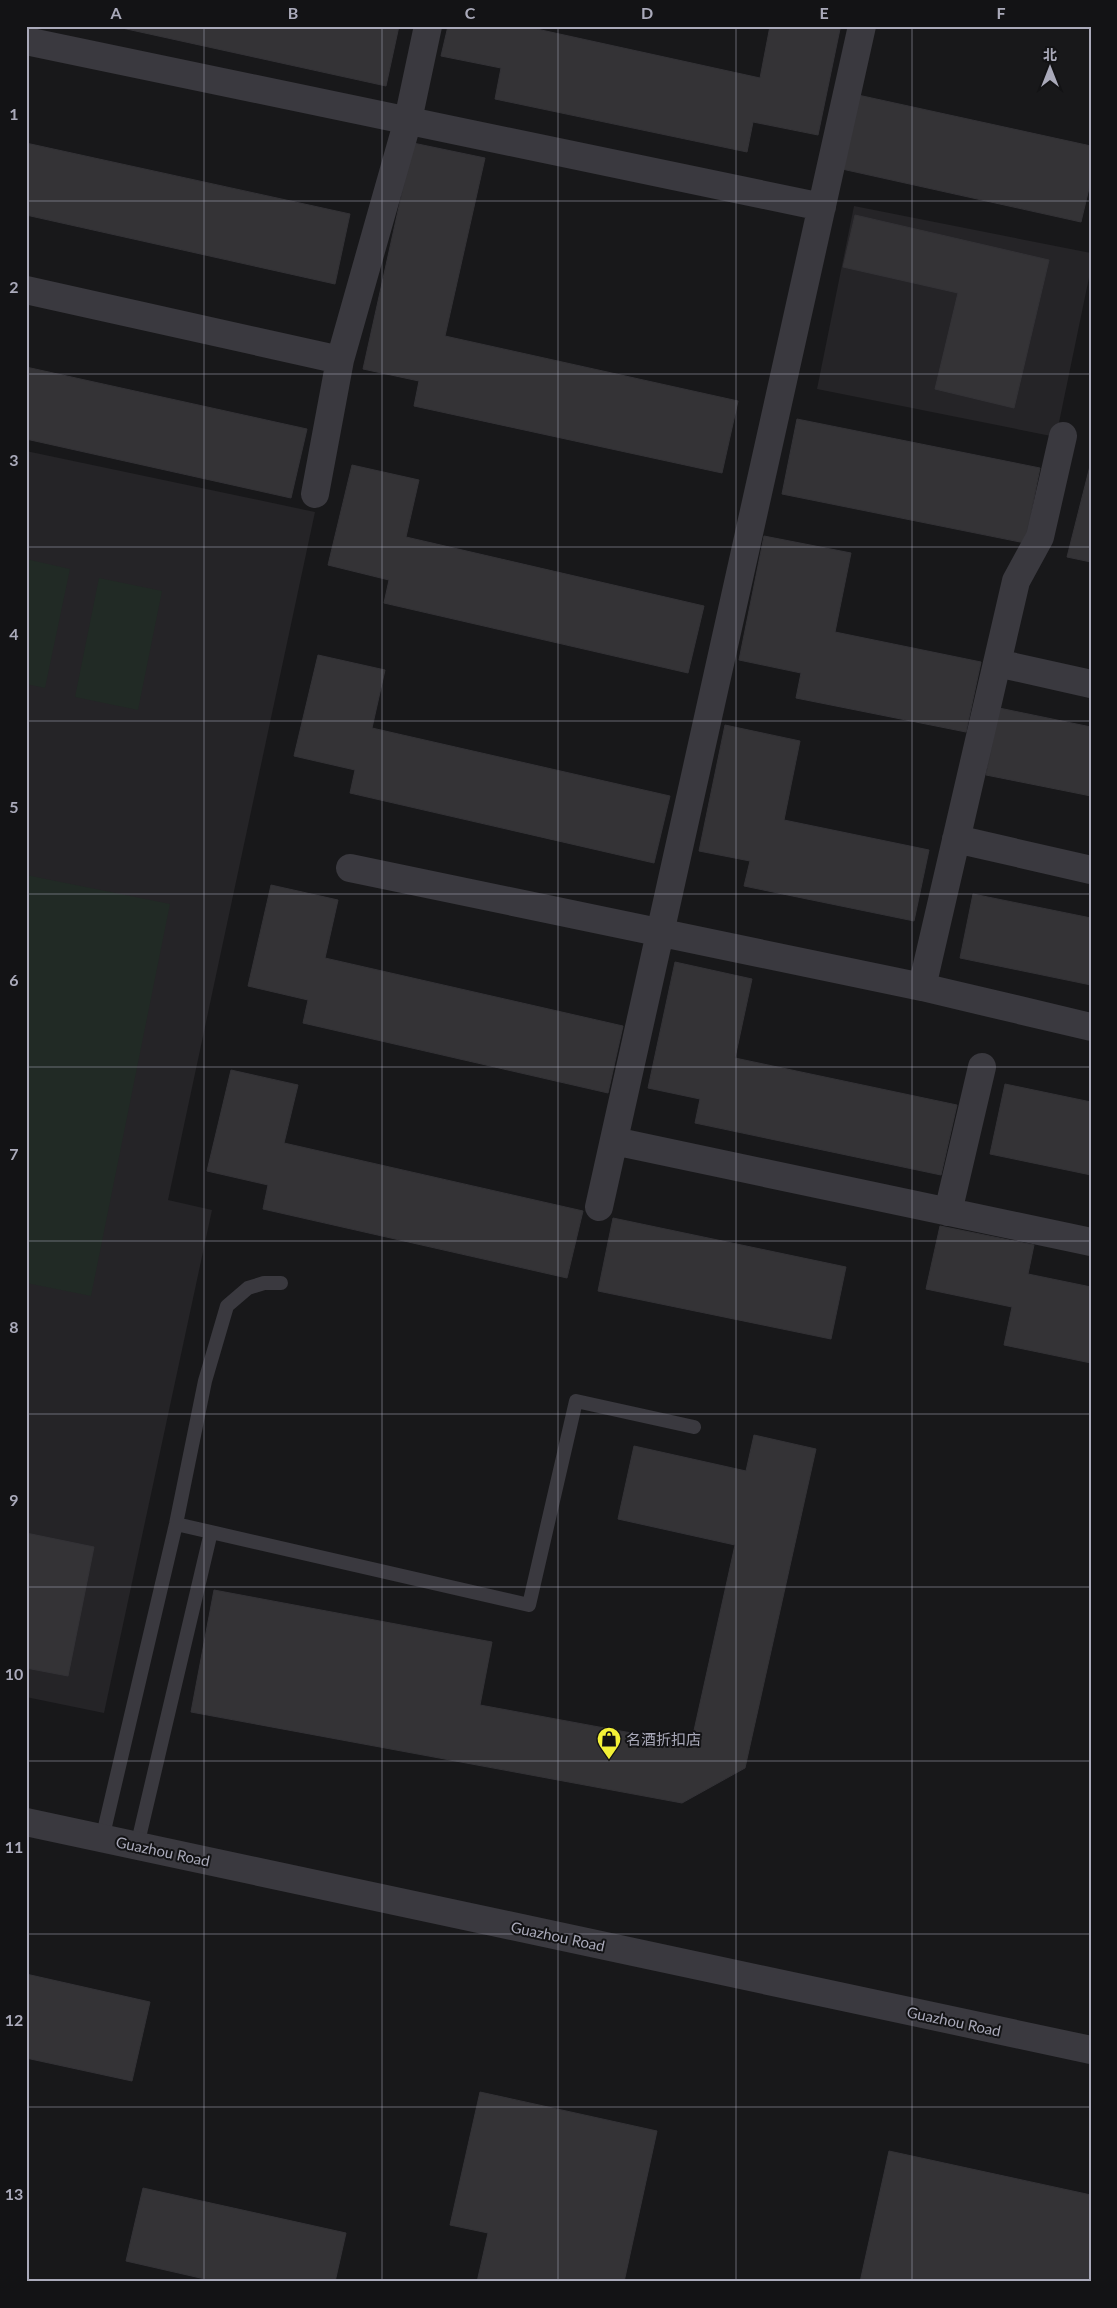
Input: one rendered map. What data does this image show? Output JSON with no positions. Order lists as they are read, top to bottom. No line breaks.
{"streets":{"street":["Guazhou Road"]},"places":{"shop":["名酒折扣店"]},"north":"top","grid":{"columns":["A","B","C","D","E","F"],"rows":["1","2","3","4","5","6","7","8","9","10","11","12","13"]}}
